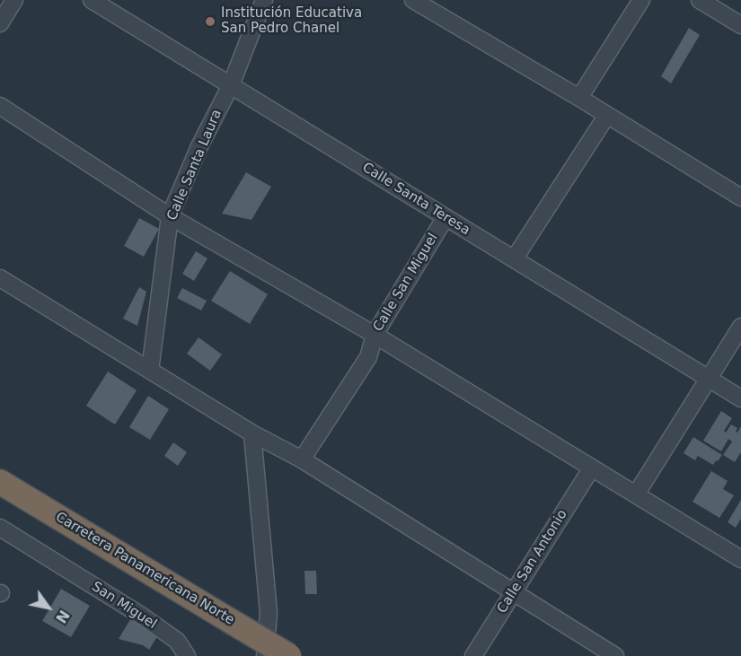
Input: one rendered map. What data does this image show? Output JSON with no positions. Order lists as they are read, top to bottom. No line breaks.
{"streets":{"highway":["Carretera Panamericana Norte"],"street":["Calle Santa Laura","Calle Santa Teresa","Calle San Miguel","Calle San Antonio","San Miguel"]},"crossings":[["Calle Santa Laura","Calle Santa Teresa"],["Calle Santa Teresa","Calle San Miguel"]],"places":["Institución Educativa San Pedro Chanel"],"north":"bottom right"}
